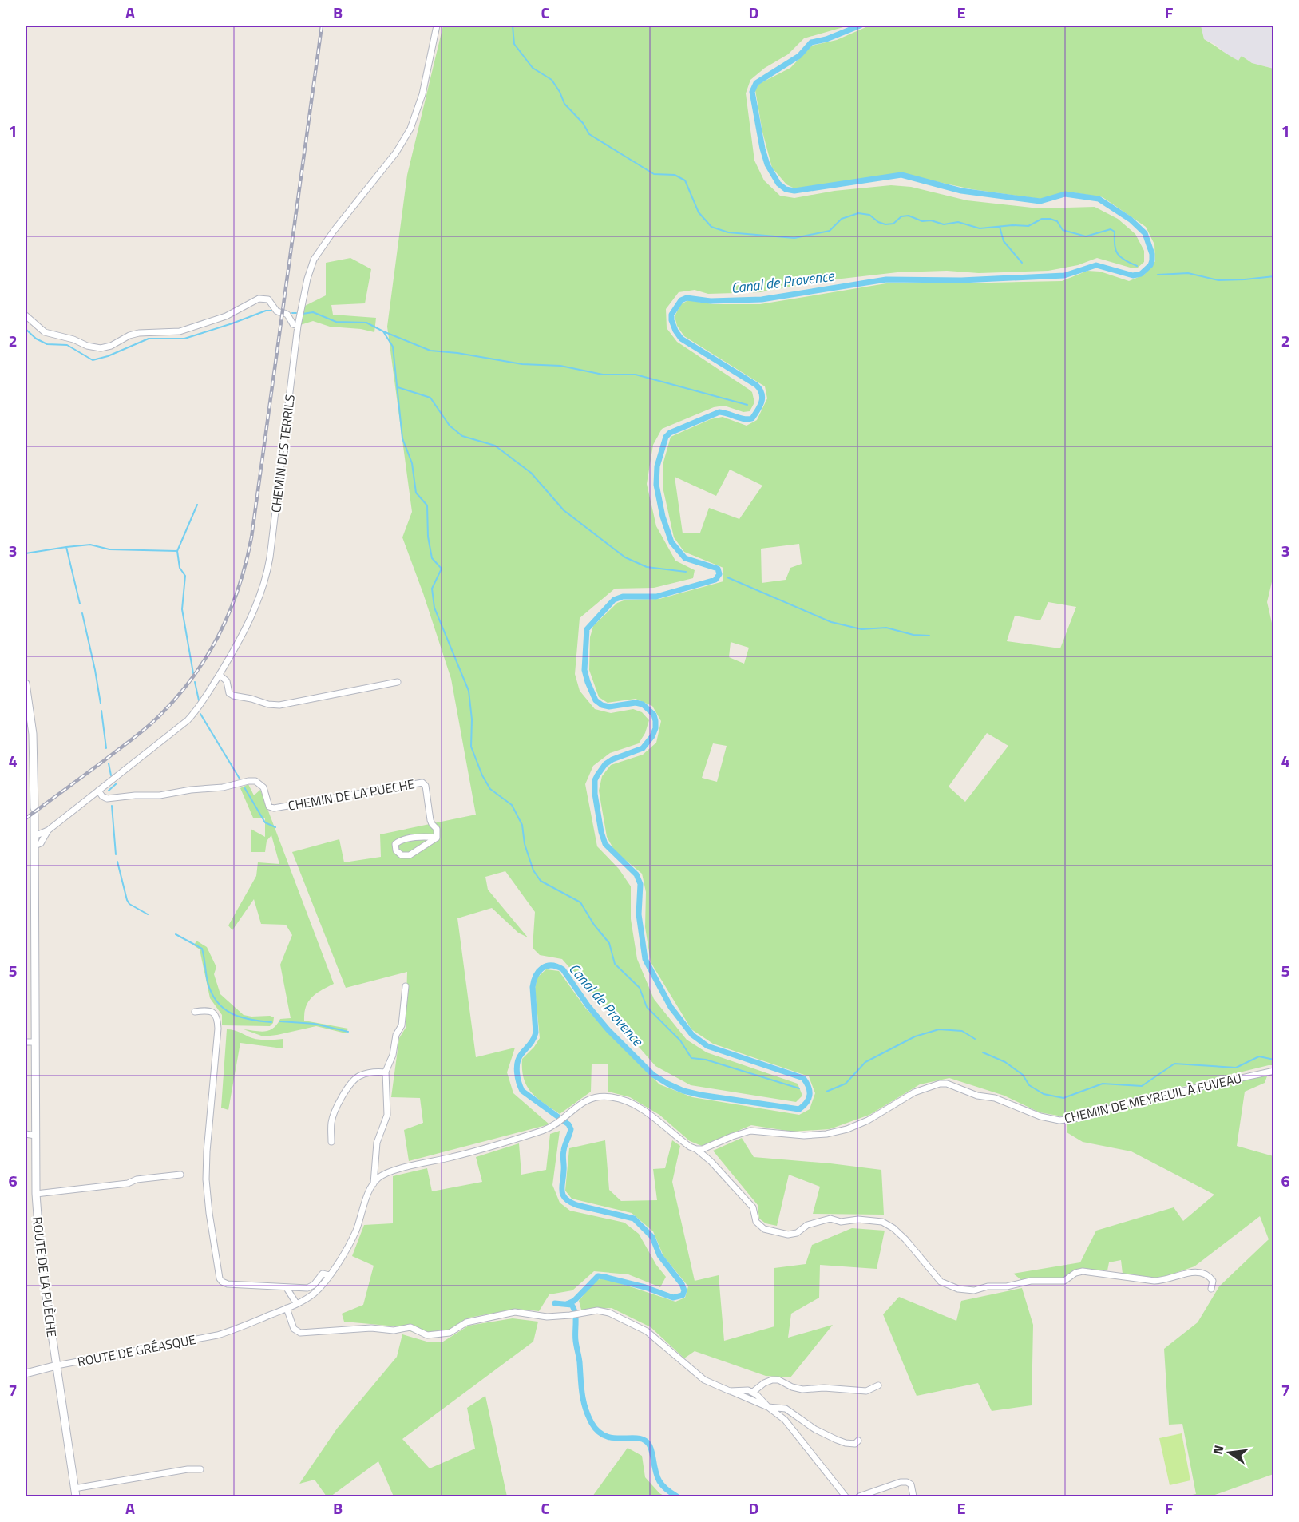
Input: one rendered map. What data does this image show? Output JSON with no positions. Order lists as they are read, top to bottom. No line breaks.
{"streets":{"main road":["ROUTE DE LA PUÈCHE"],"street":["CHEMIN DES TERRILS","CHEMIN DE LA PUECHE","CHEMIN DE MEYREUIL À FUVEAU","ROUTE DE GRÉASQUE"]},"crossings":[["CHEMIN DES TERRILS","CHEMIN DE LA PUECHE"],["CHEMIN DES TERRILS","ROUTE DE LA PUÈCHE"],["ROUTE DE LA PUÈCHE","ROUTE DE GRÉASQUE"]],"water":["Canal de Provence"],"north":"left","grid":{"columns":["A","B","C","D","E","F"],"rows":["1","2","3","4","5","6","7"]}}
